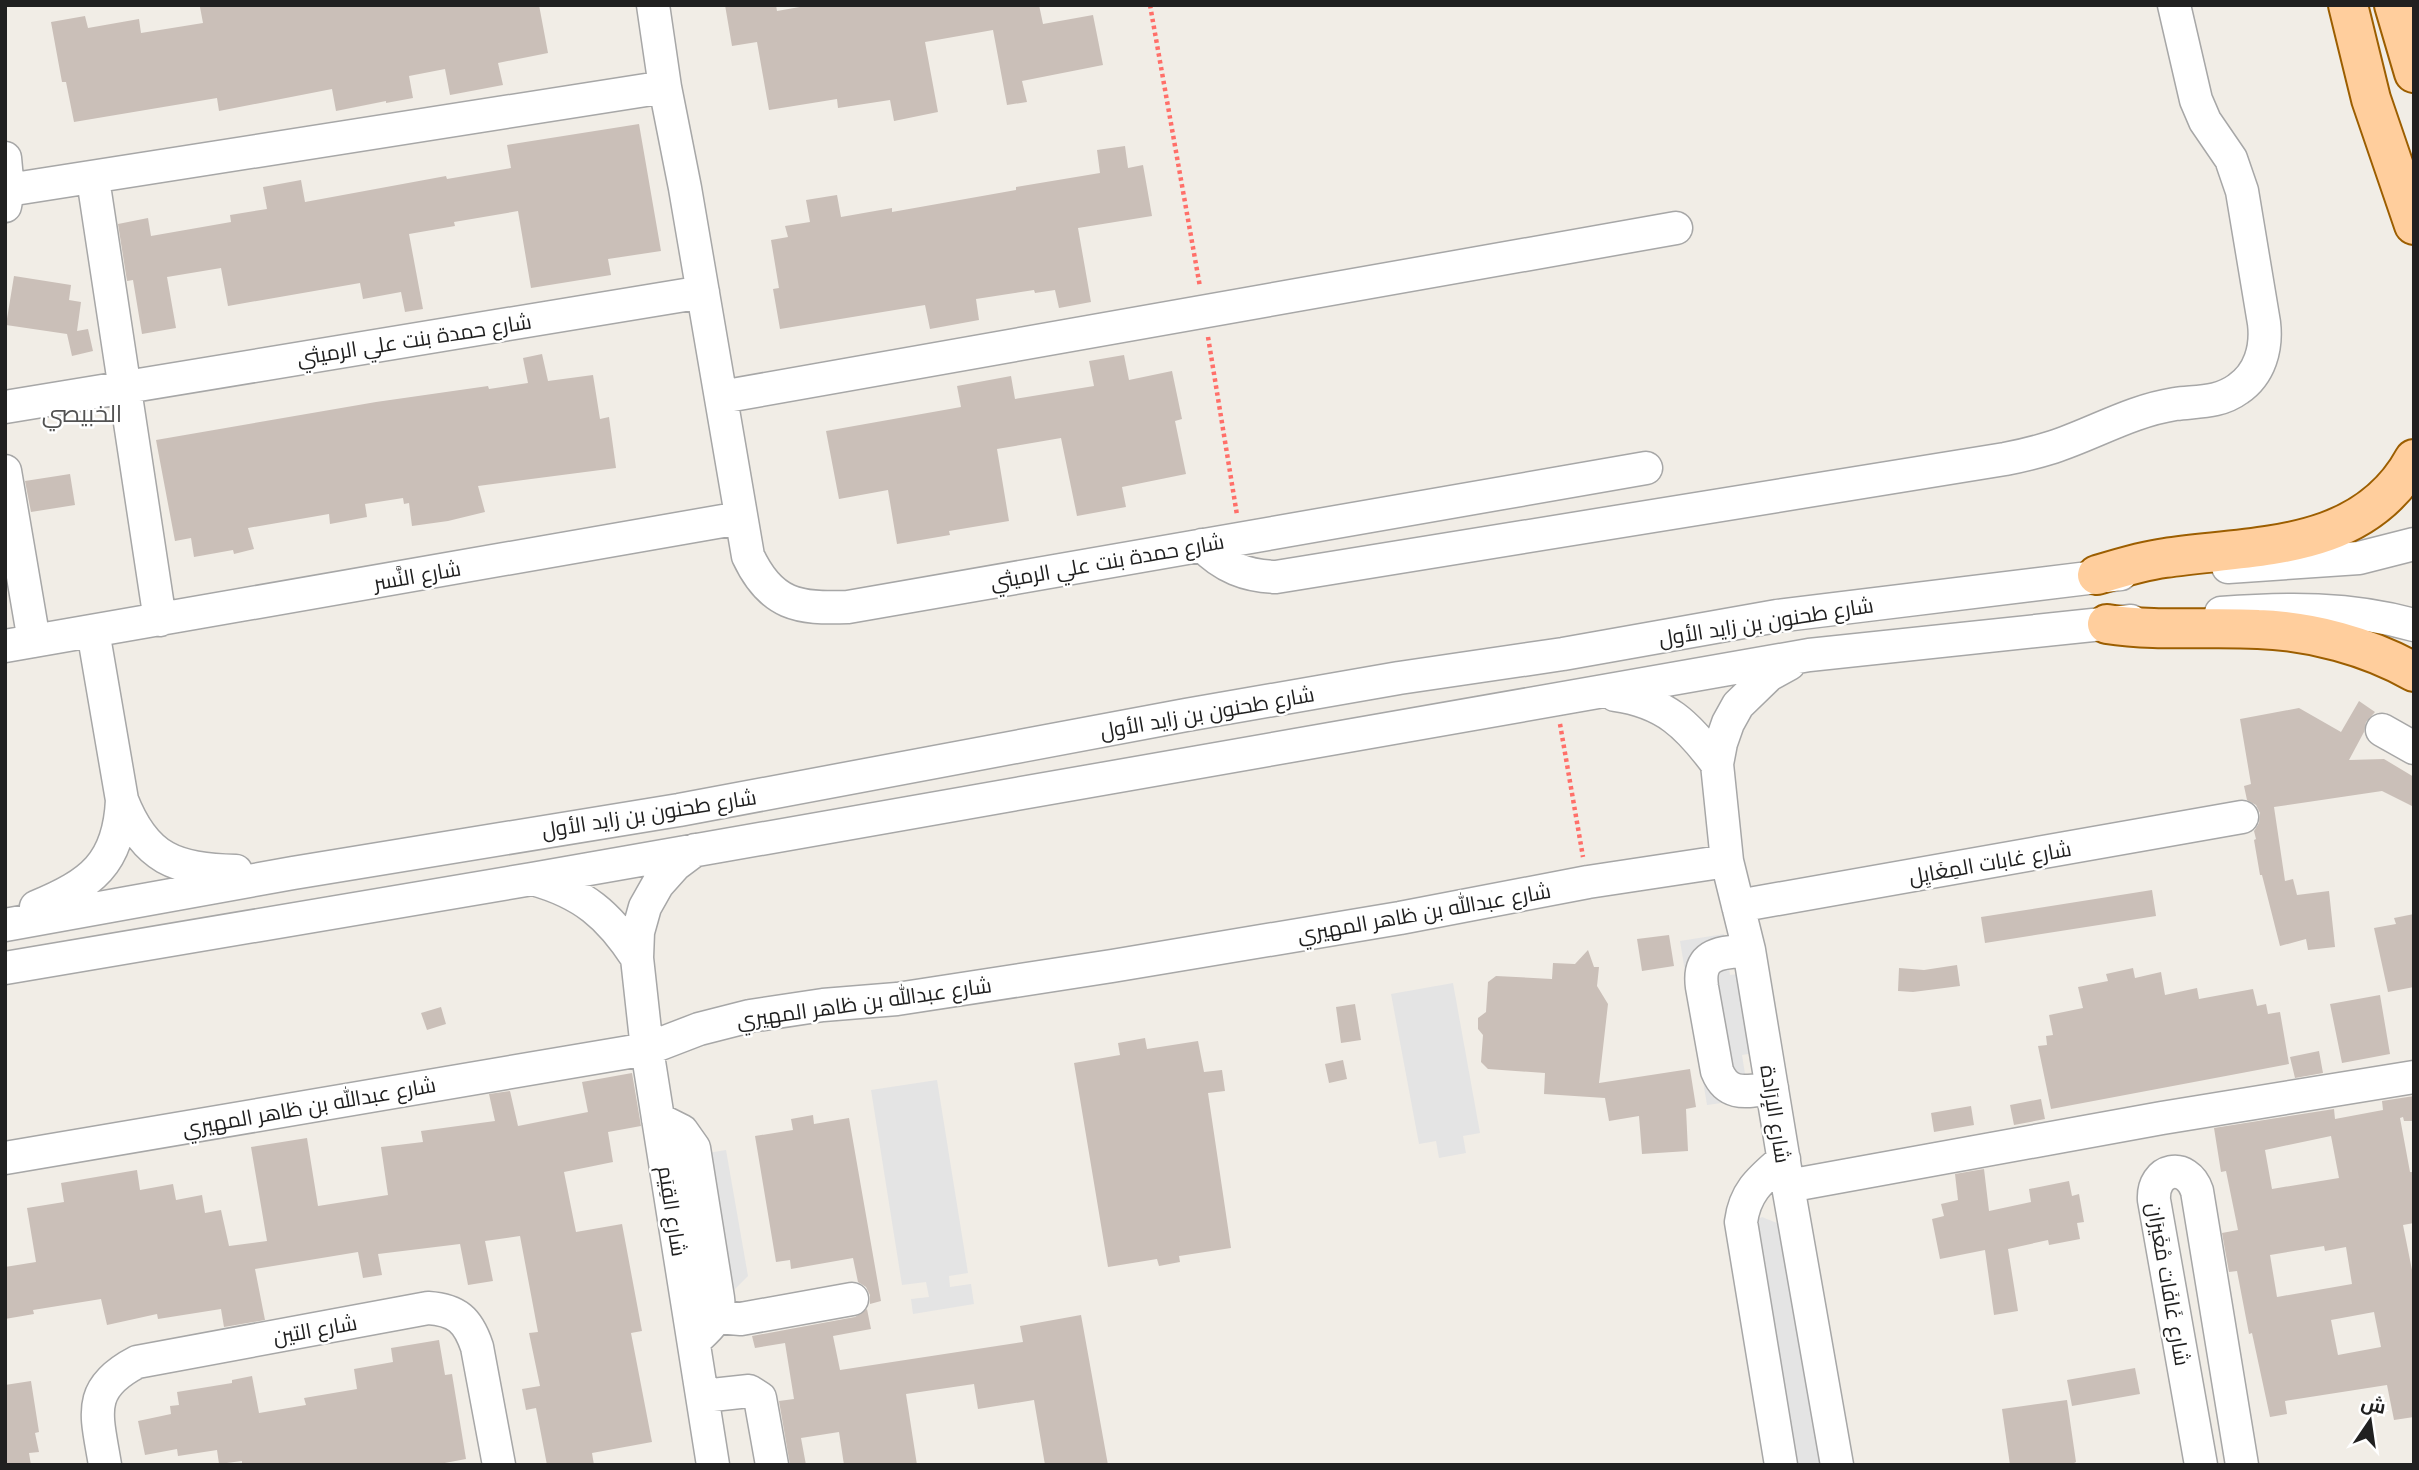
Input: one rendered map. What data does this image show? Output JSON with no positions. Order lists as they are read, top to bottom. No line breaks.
{"streets":{"street":["شارع حمدة بنت علي الرميثي","شارع النَّسر","شارع طحنون بن زايد الأول","شارع غابات المِغَايِل","شارع عبدالله بن ظاهر المهيري","شارع الإرَادة","شارع القِيَم","شارع غَافَات مْغَيرَان","شارع التين"]},"crossings":[["شارع حمدة بنت علي الرميثي","شارع النَّسر"],["شارع طحنون بن زايد الأول","شارع الإرَادة"],["شارع طحنون بن زايد الأول","شارع القِيَم"],["شارع غابات المِغَايِل","شارع الإرَادة"],["شارع عبدالله بن ظاهر المهيري","شارع الإرَادة"],["شارع عبدالله بن ظاهر المهيري","شارع القِيَم"]],"districts":["الخبيصي"],"north":"top"}
